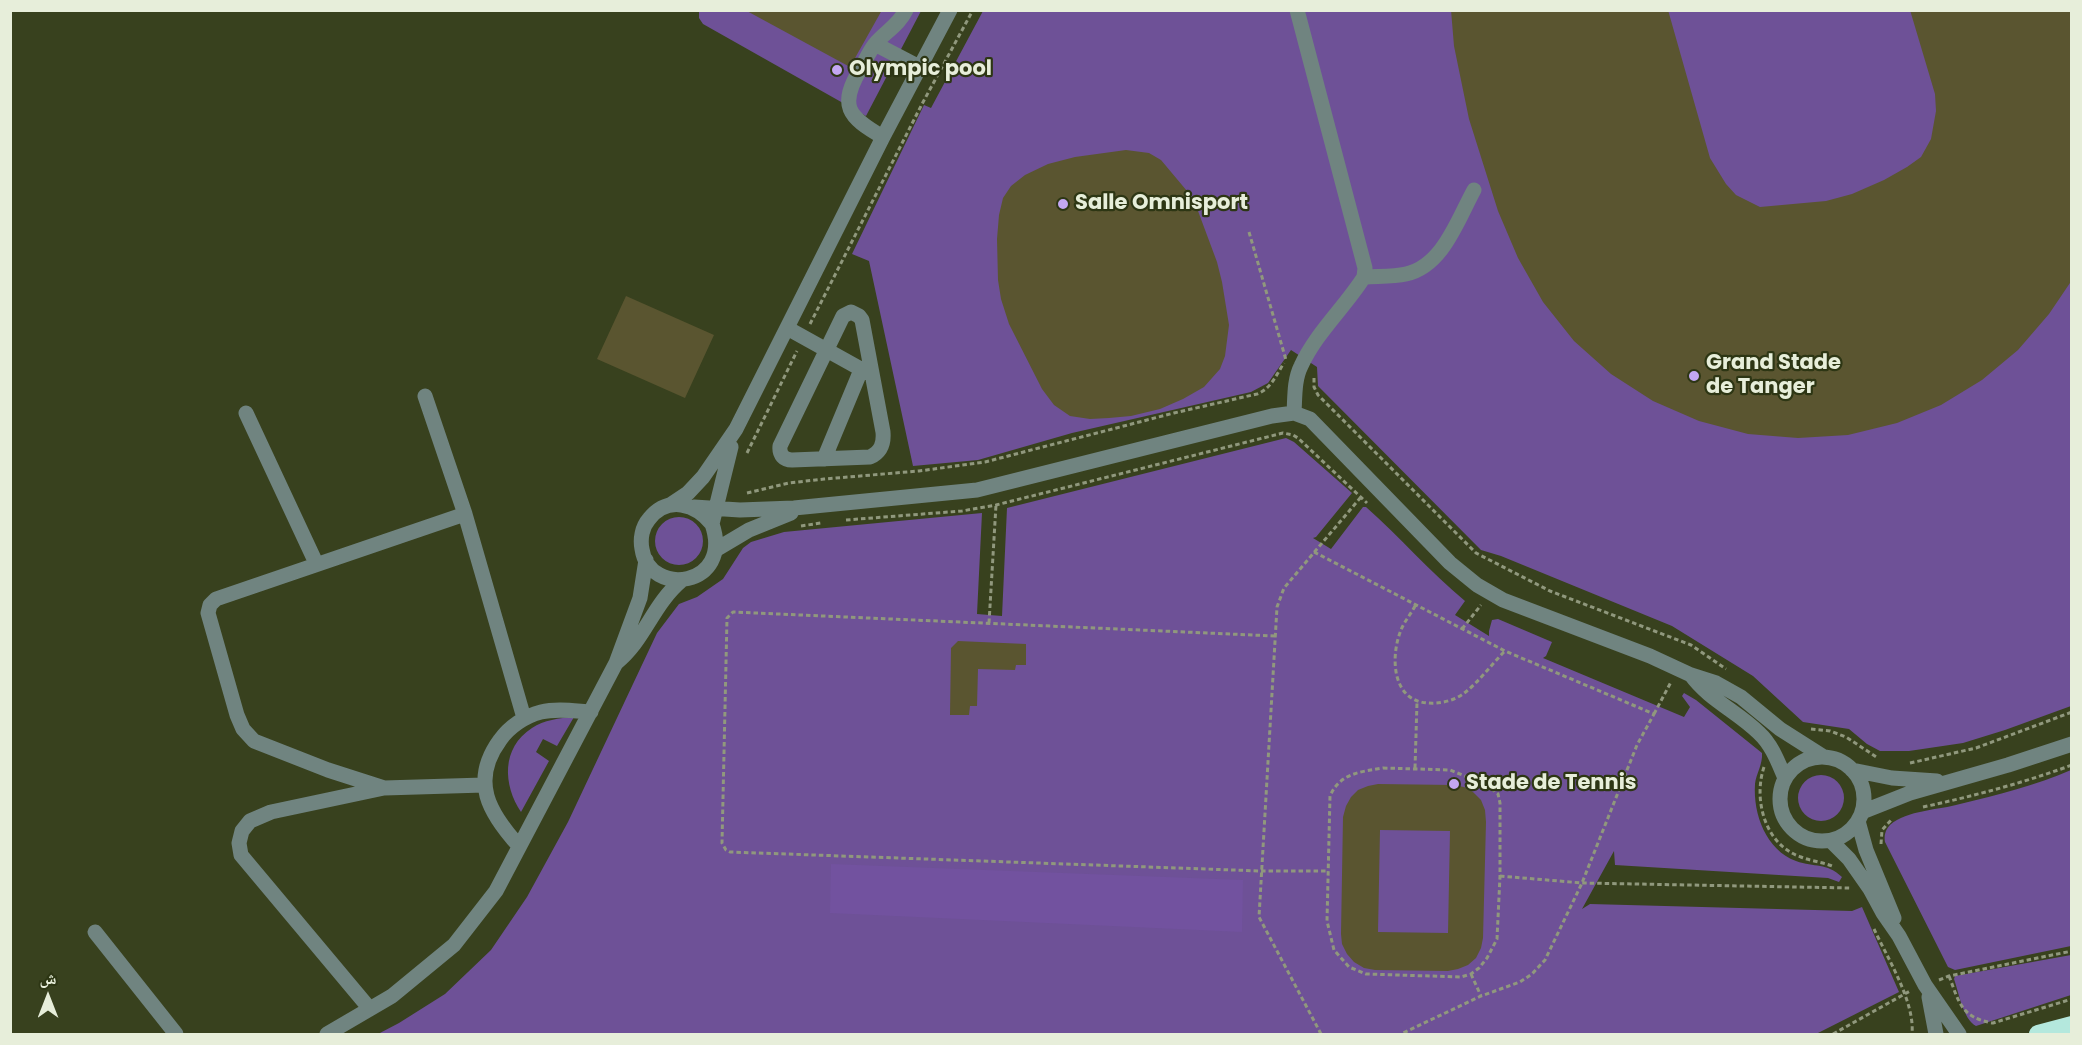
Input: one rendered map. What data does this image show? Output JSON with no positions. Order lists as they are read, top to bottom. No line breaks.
{"places":["Olympic pool","Salle Omnisport","Grand Stade de Tanger","Stade de Tennis"],"north":"top"}
